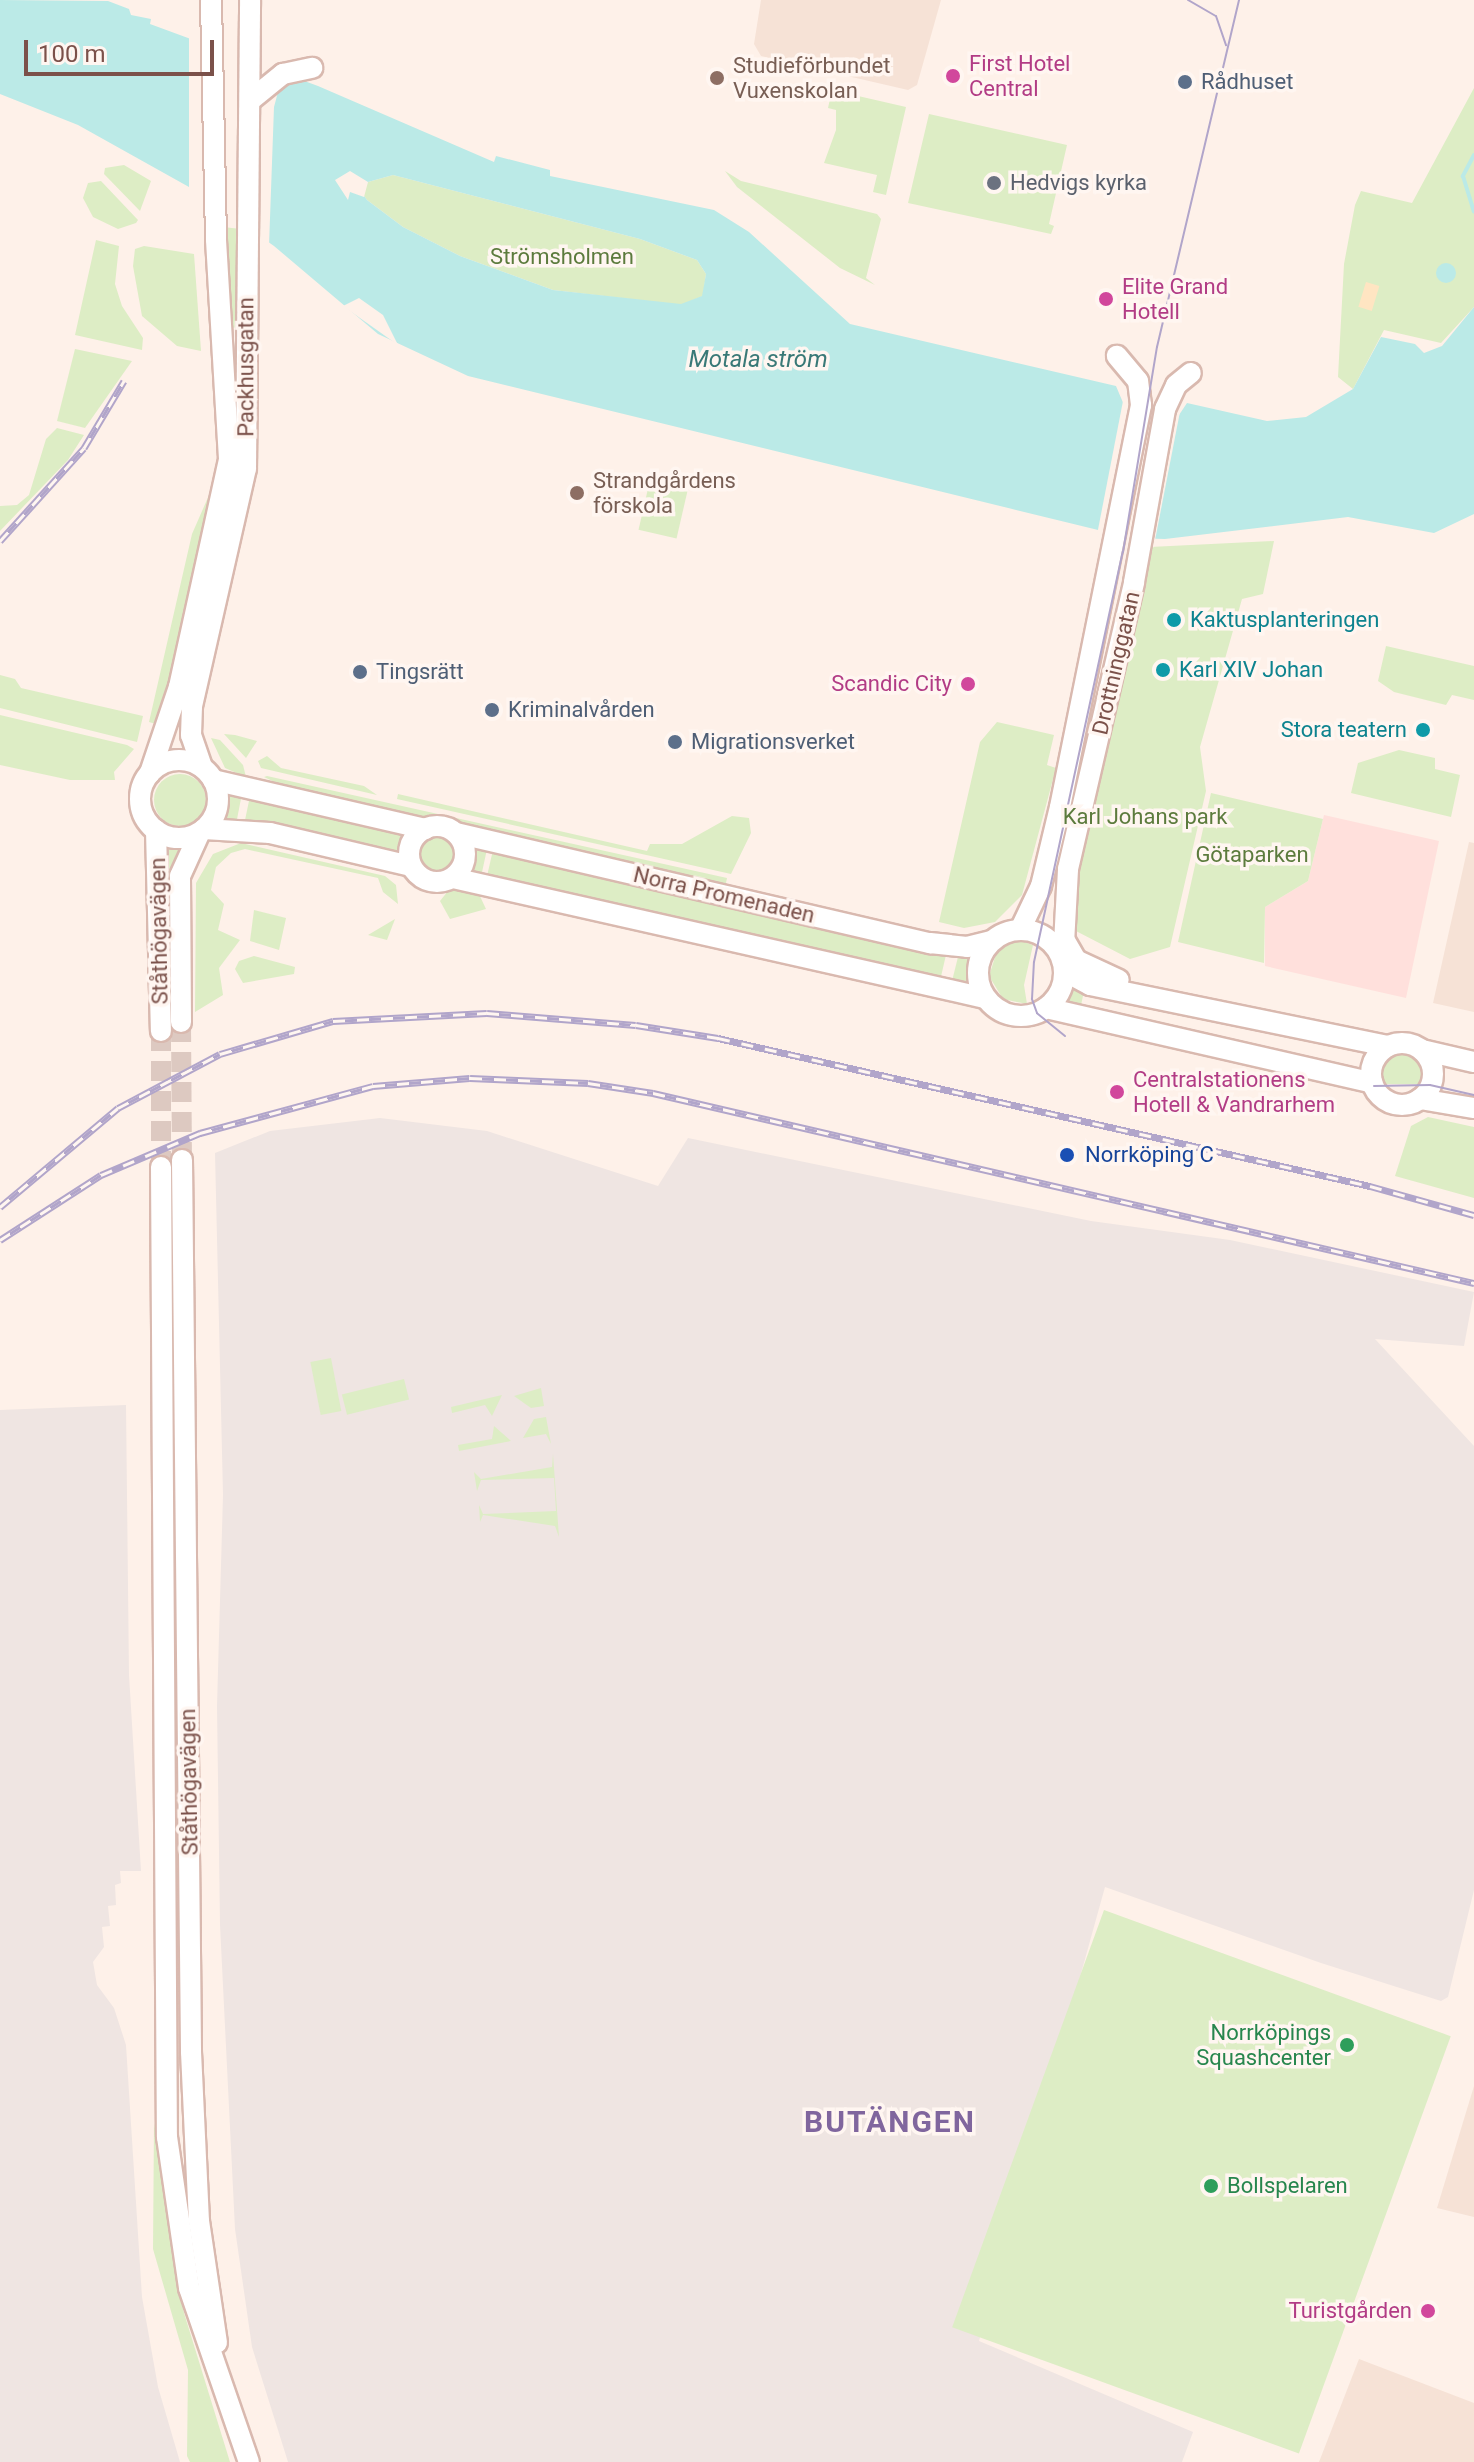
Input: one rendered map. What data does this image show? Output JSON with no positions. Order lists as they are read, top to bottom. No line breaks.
{"streets":{"main road":["Packhusgatan","Drottninggatan","Norra Promenaden","Ståthögavägen"]},"crossings":[["Packhusgatan","Ståthögavägen"],["Drottninggatan","Norra Promenaden"]],"districts":["BUTÄNGEN"],"water":["Motala ström"],"parks":["Strömsholmen","Karl Johans park","Götaparken"],"places":["First Hotel Central","Studieförbundet Vuxenskolan","Rådhuset","Hedvigs kyrka","Elite Grand Hotell","Strandgårdens förskola","Kaktusplanteringen","Karl XIV Johan","Tingsrätt","Scandic City","Kriminalvården","Stora teatern","Migrationsverket","Centralstationens Hotell & Vandrarhem","Norrköping C","Norrköpings Squashcenter","Bollspelaren","Turistgården"],"scale_bar":"100 m"}
